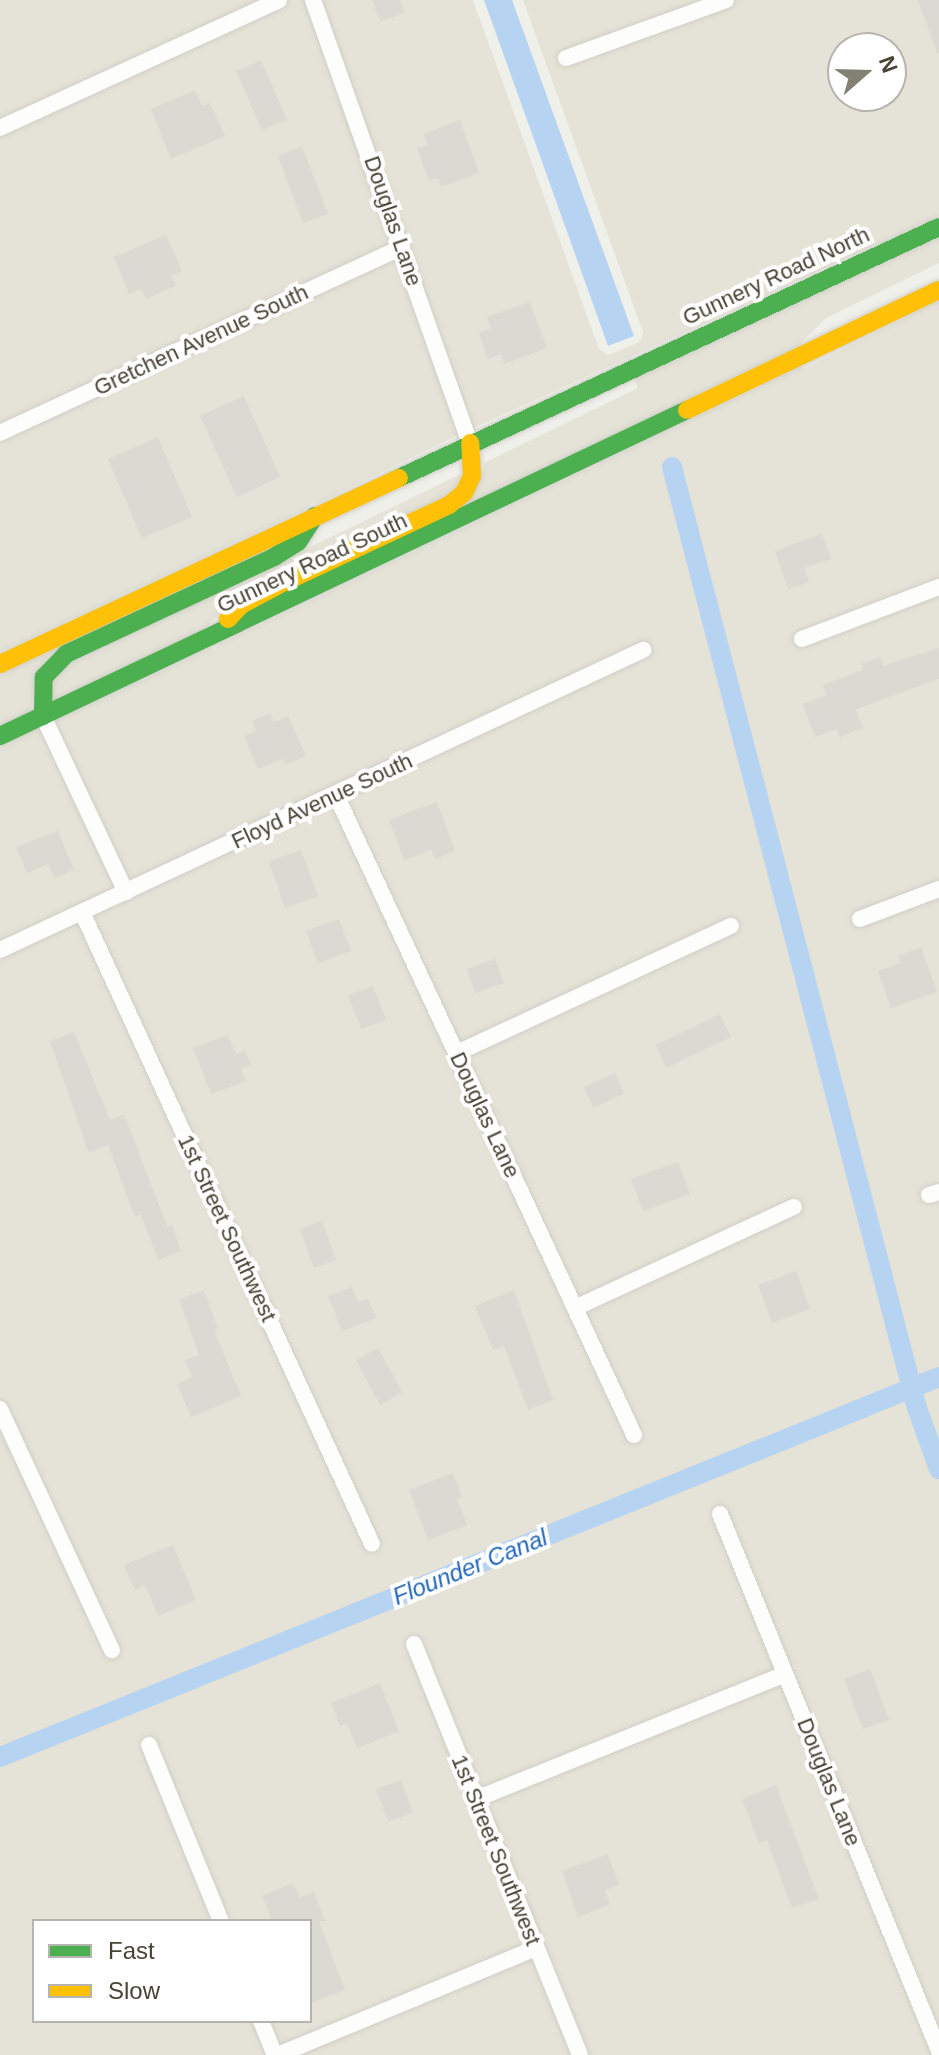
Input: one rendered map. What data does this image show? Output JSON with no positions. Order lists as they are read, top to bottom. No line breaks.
{"streets":{"main road":["Gunnery Road North","Gunnery Road South"],"street":["Douglas Lane","Gretchen Avenue South","Floyd Avenue South","1st Street Southwest"]},"crossings":[["Douglas Lane","Gretchen Avenue South"],["Douglas Lane","Gunnery Road South"],["Douglas Lane","Floyd Avenue South"],["Gunnery Road North","Gunnery Road South"],["Floyd Avenue South","1st Street Southwest"]],"water":["Flounder Canal"],"legend":["Fast","Slow"],"north":"right"}
